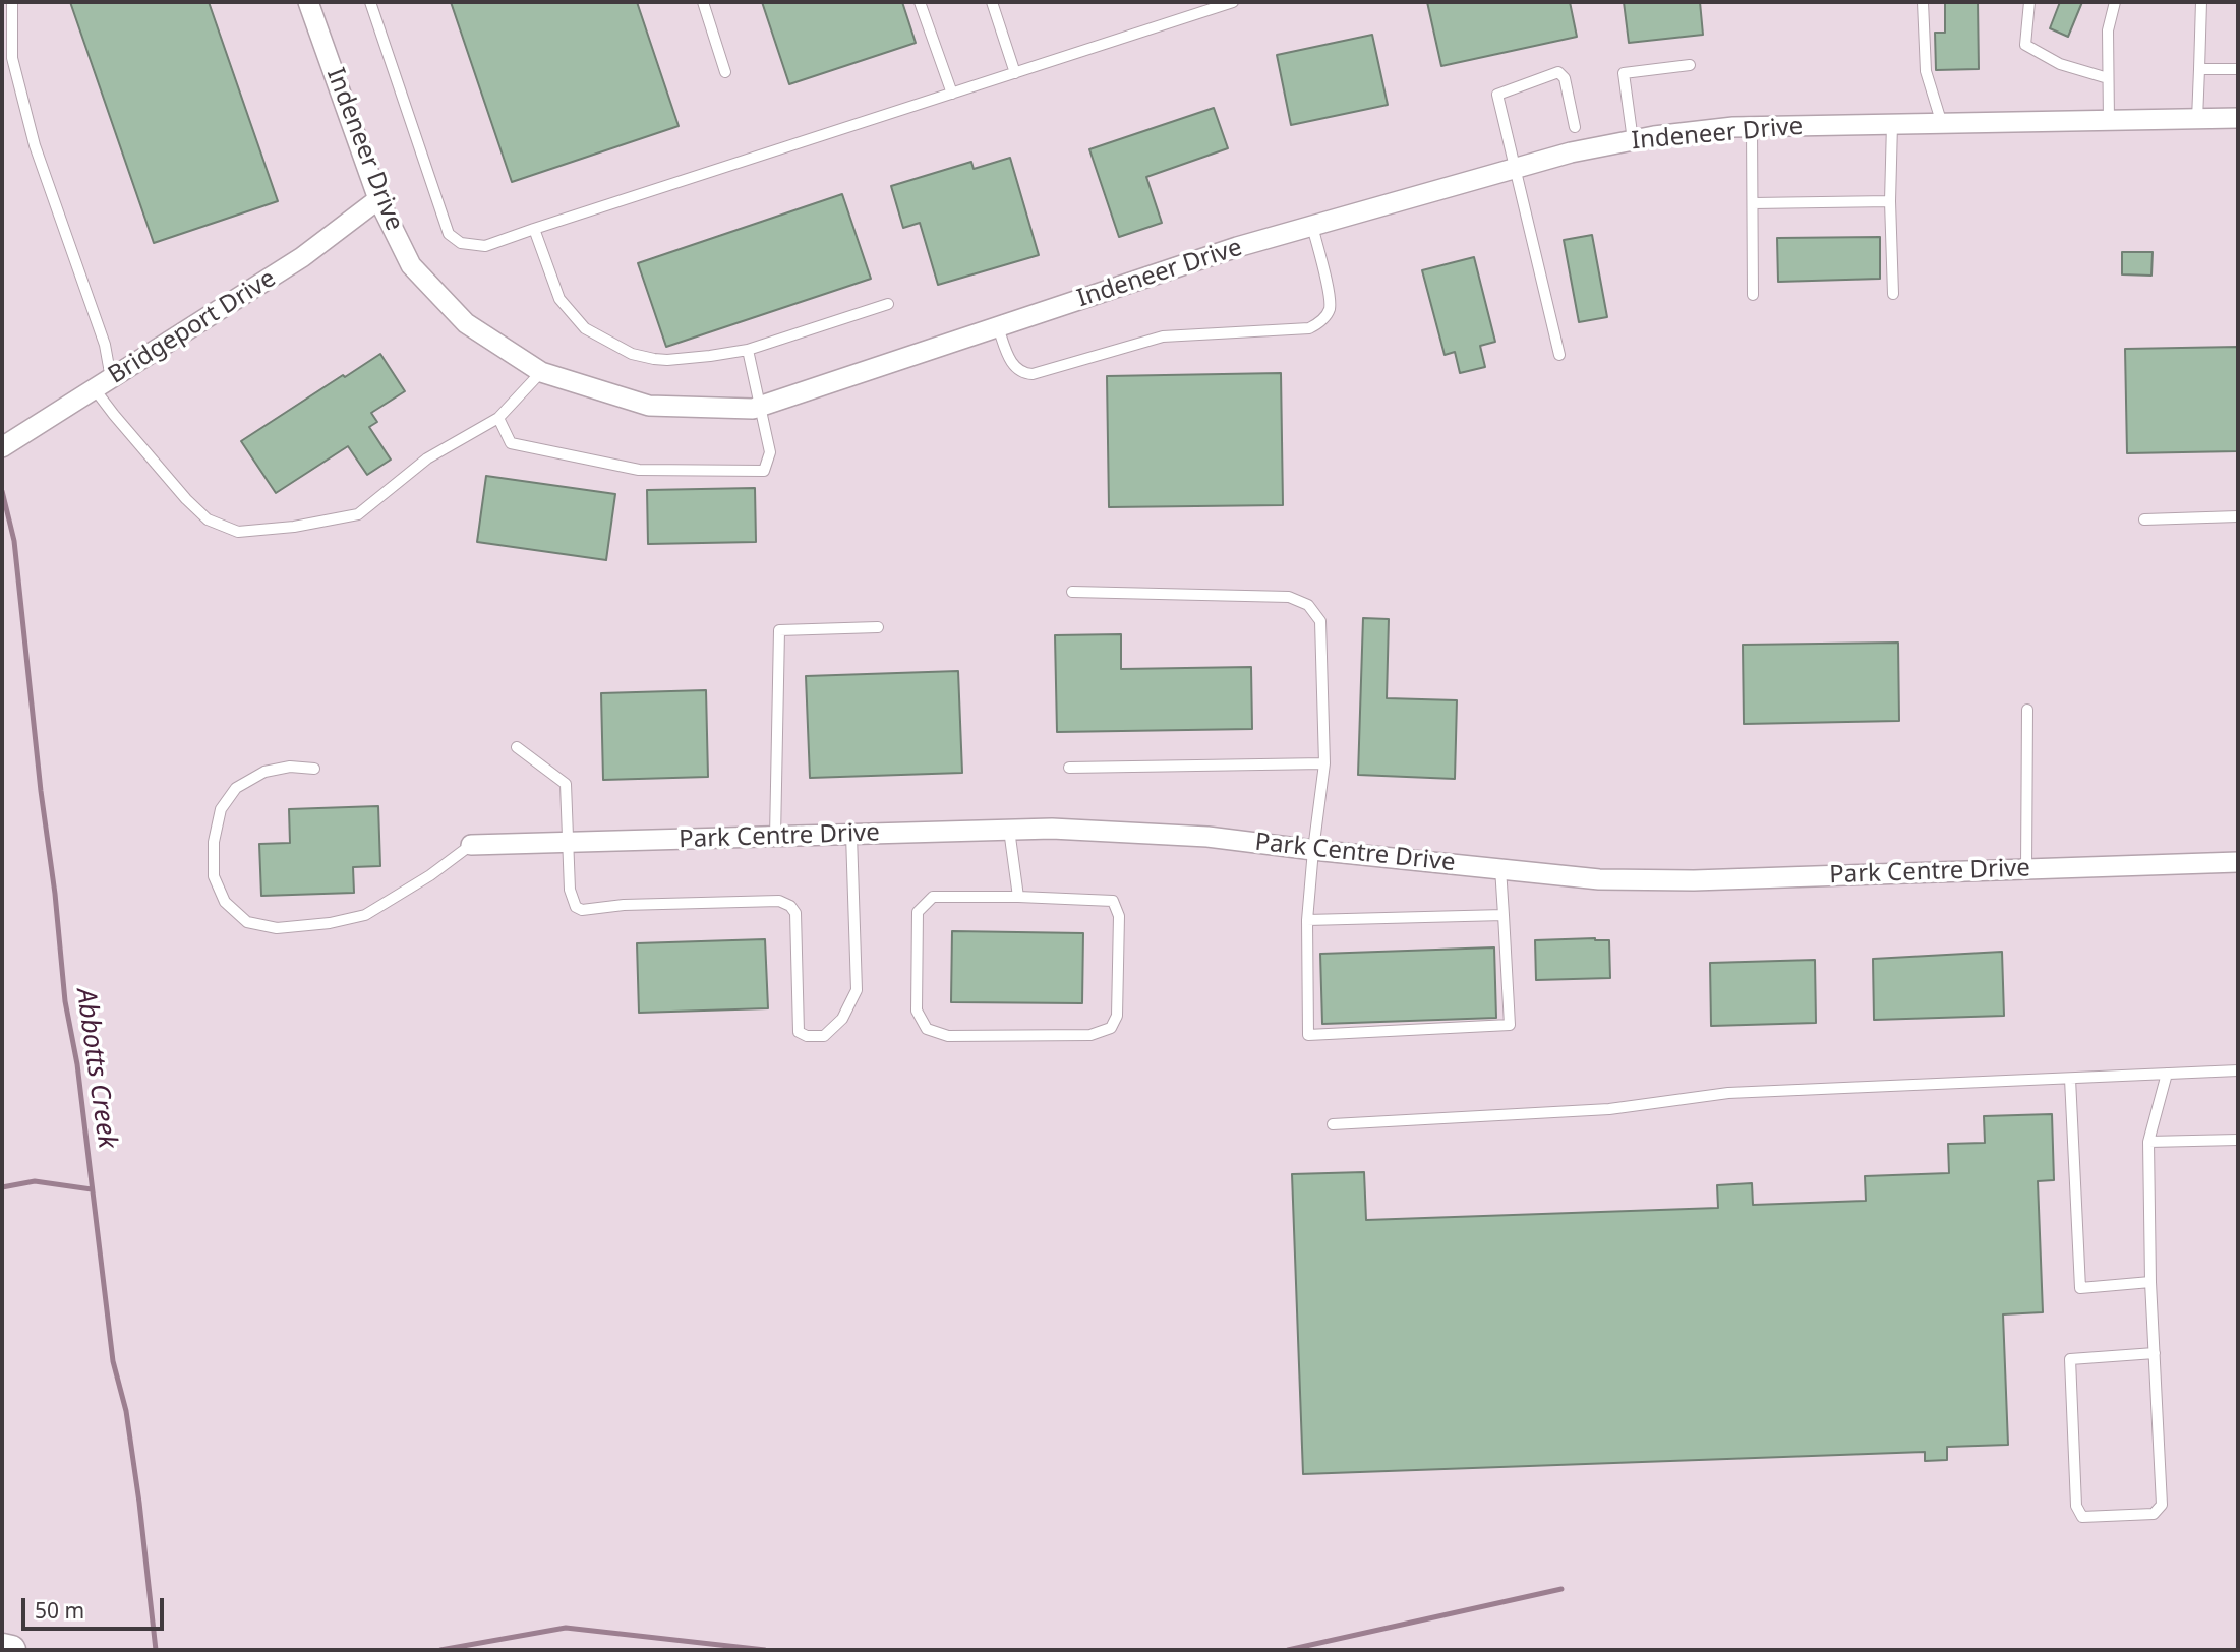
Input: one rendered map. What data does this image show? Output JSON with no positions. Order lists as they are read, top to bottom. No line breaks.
{"streets":{"street":["Indeneer Drive","Bridgeport Drive","Park Centre Drive"]},"crossings":[["Indeneer Drive","Bridgeport Drive"]],"water":["Abbotts Creek"],"scale_bar":"50 m"}
